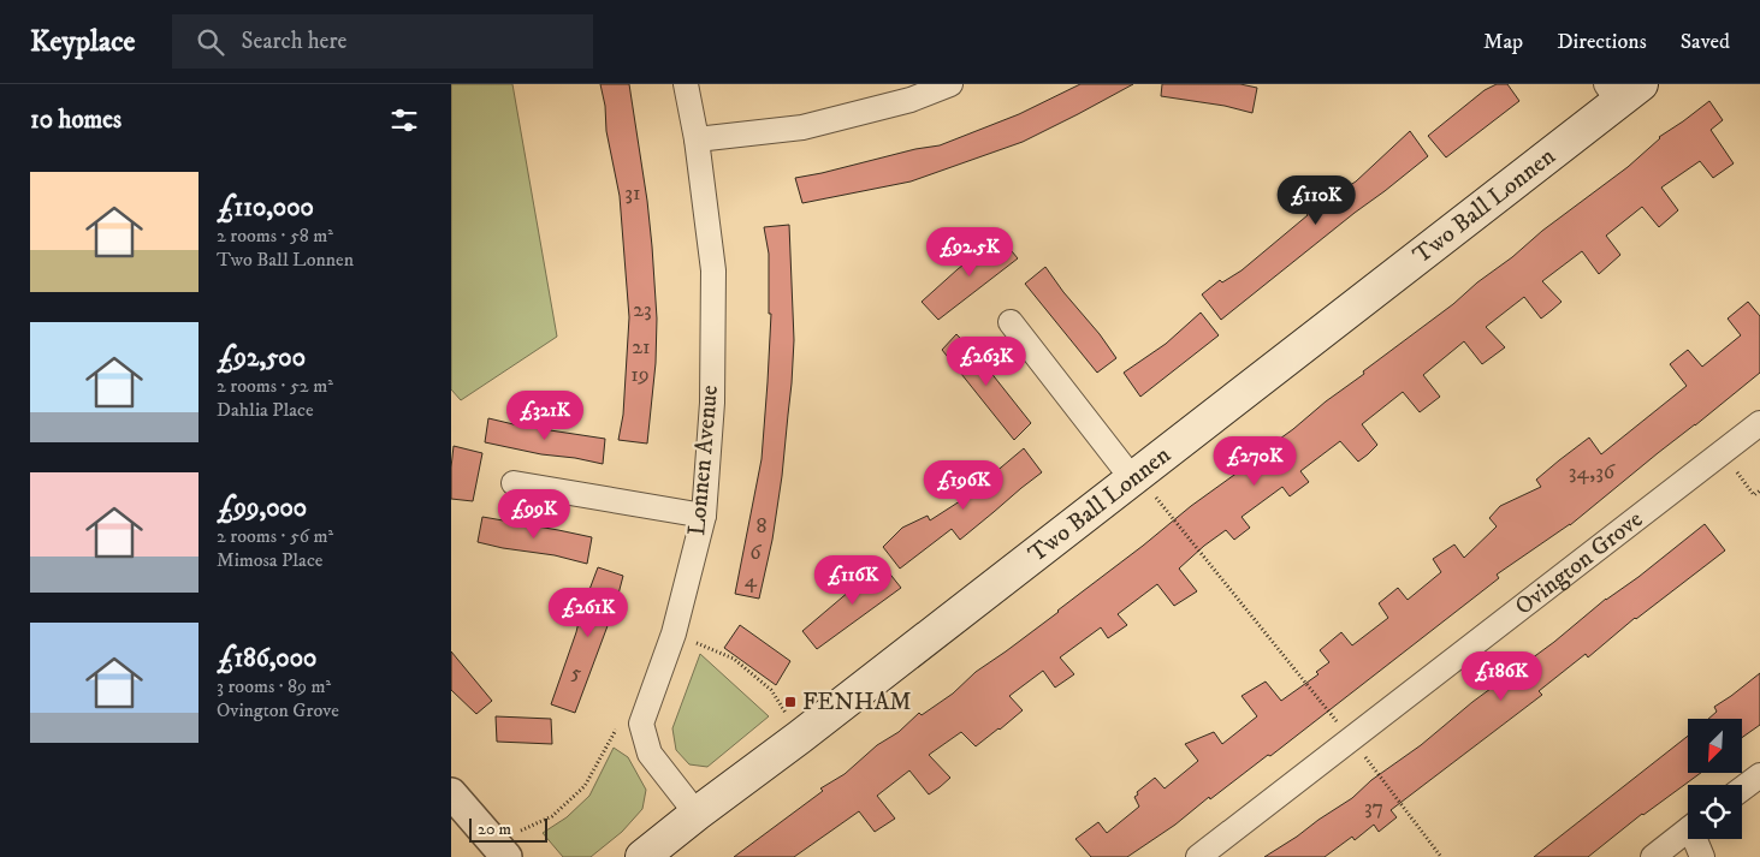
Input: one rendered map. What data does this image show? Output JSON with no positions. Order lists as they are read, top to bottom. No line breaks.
{"streets":{"main road":["Two Ball Lonnen"],"street":["Lonnen Avenue","Ovington Grove"]},"places":{"transit":["FENHAM"]},"house_numbers":["31","23","21","19","34,36","8","6","4","5","37"],"scale_bar":"20 m","north":"bottom left","page":{"header":"Keyplace","search":"Search here","nav":["Map","Directions","Saved"],"heading":"10 homes","list":[{"name":"£110,000","note":"2 rooms · 58 m² · Two Ball Lonnen"},{"name":"£92,500","note":"2 rooms · 52 m² · Dahlia Place"},{"name":"£99,000","note":"2 rooms · 56 m² · Mimosa Place"},{"name":"£186,000","note":"3 rooms · 89 m² · Ovington Grove"}],"price":["£110K","£92.5K","£263K","£321K","£270K","£196K","£99K","£116K","£261K","£186K"],"scale":"20 m"}}
